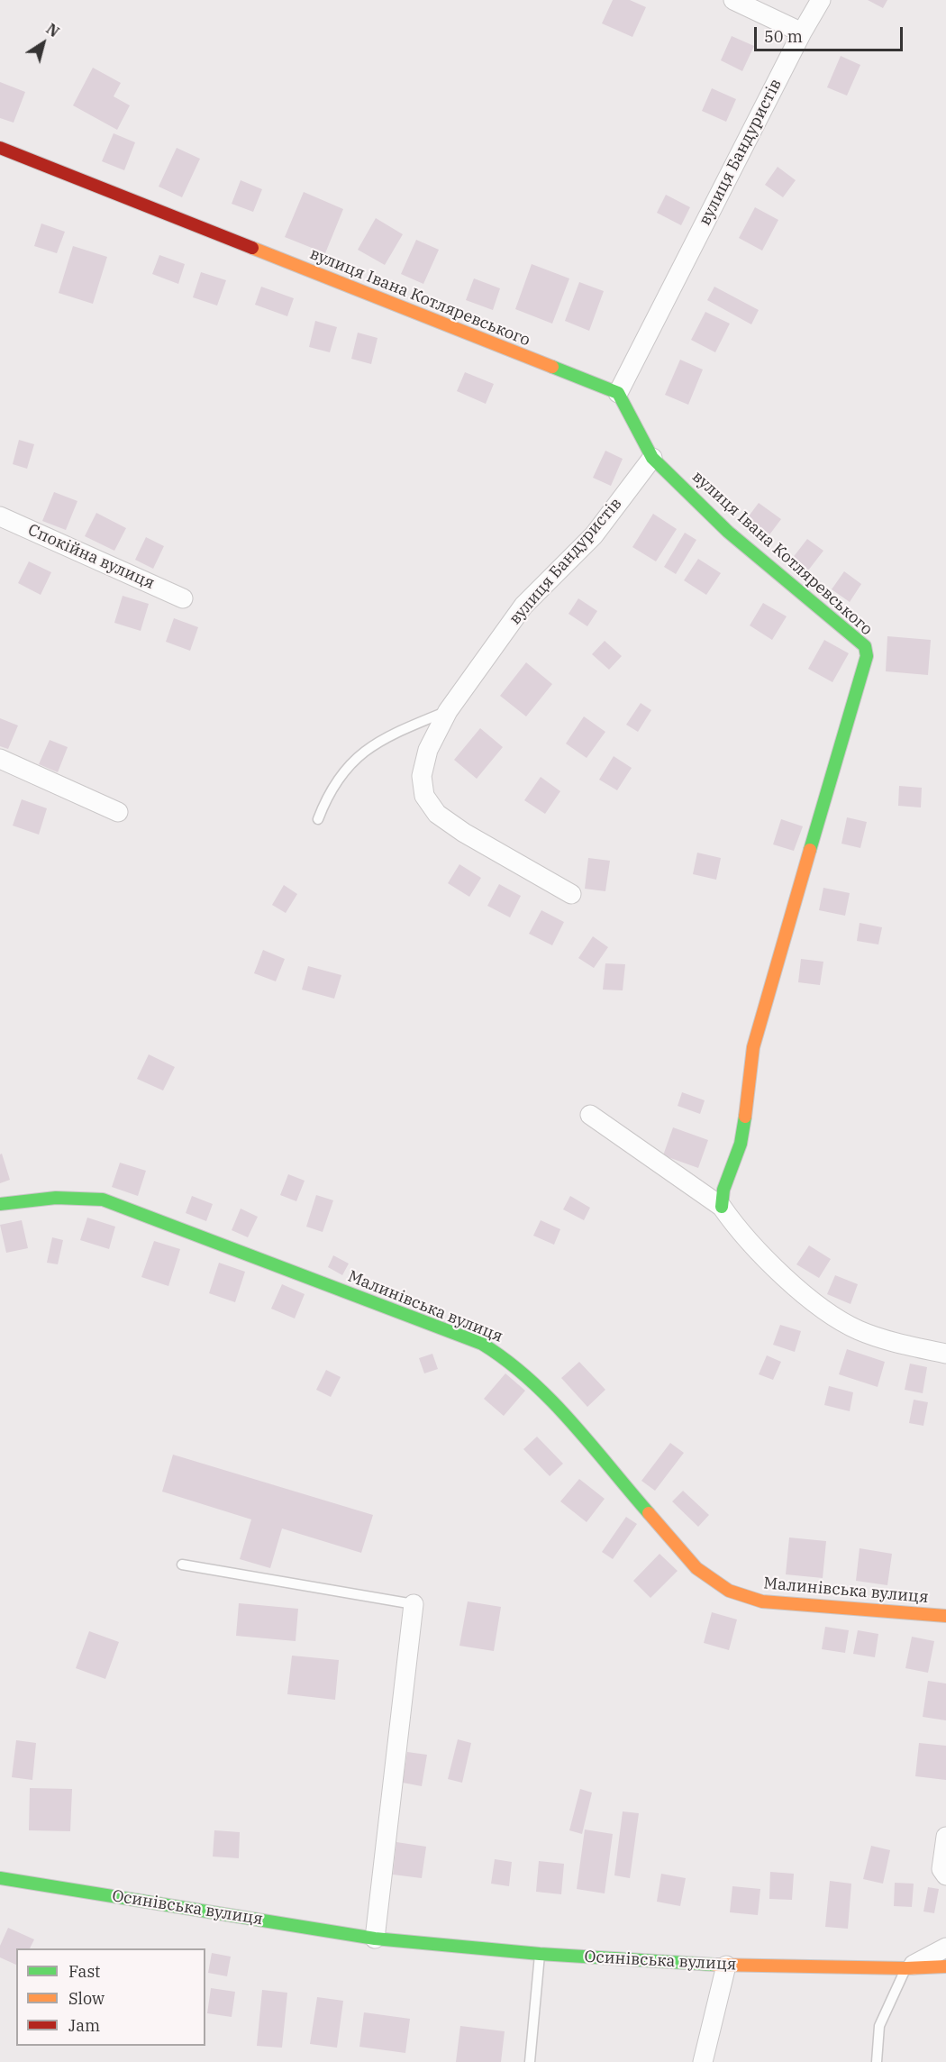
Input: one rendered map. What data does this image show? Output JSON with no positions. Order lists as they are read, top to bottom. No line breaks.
{"streets":{"street":["вулиця Бандуристів","вулиця Івана Котляревського","Спокійна вулиця","Малинівська вулиця","Осинівська вулиця"]},"crossings":[["вулиця Бандуристів","вулиця Івана Котляревського"]],"legend":["Fast","Slow","Jam"],"scale_bar":"50 m","north":"top right"}
